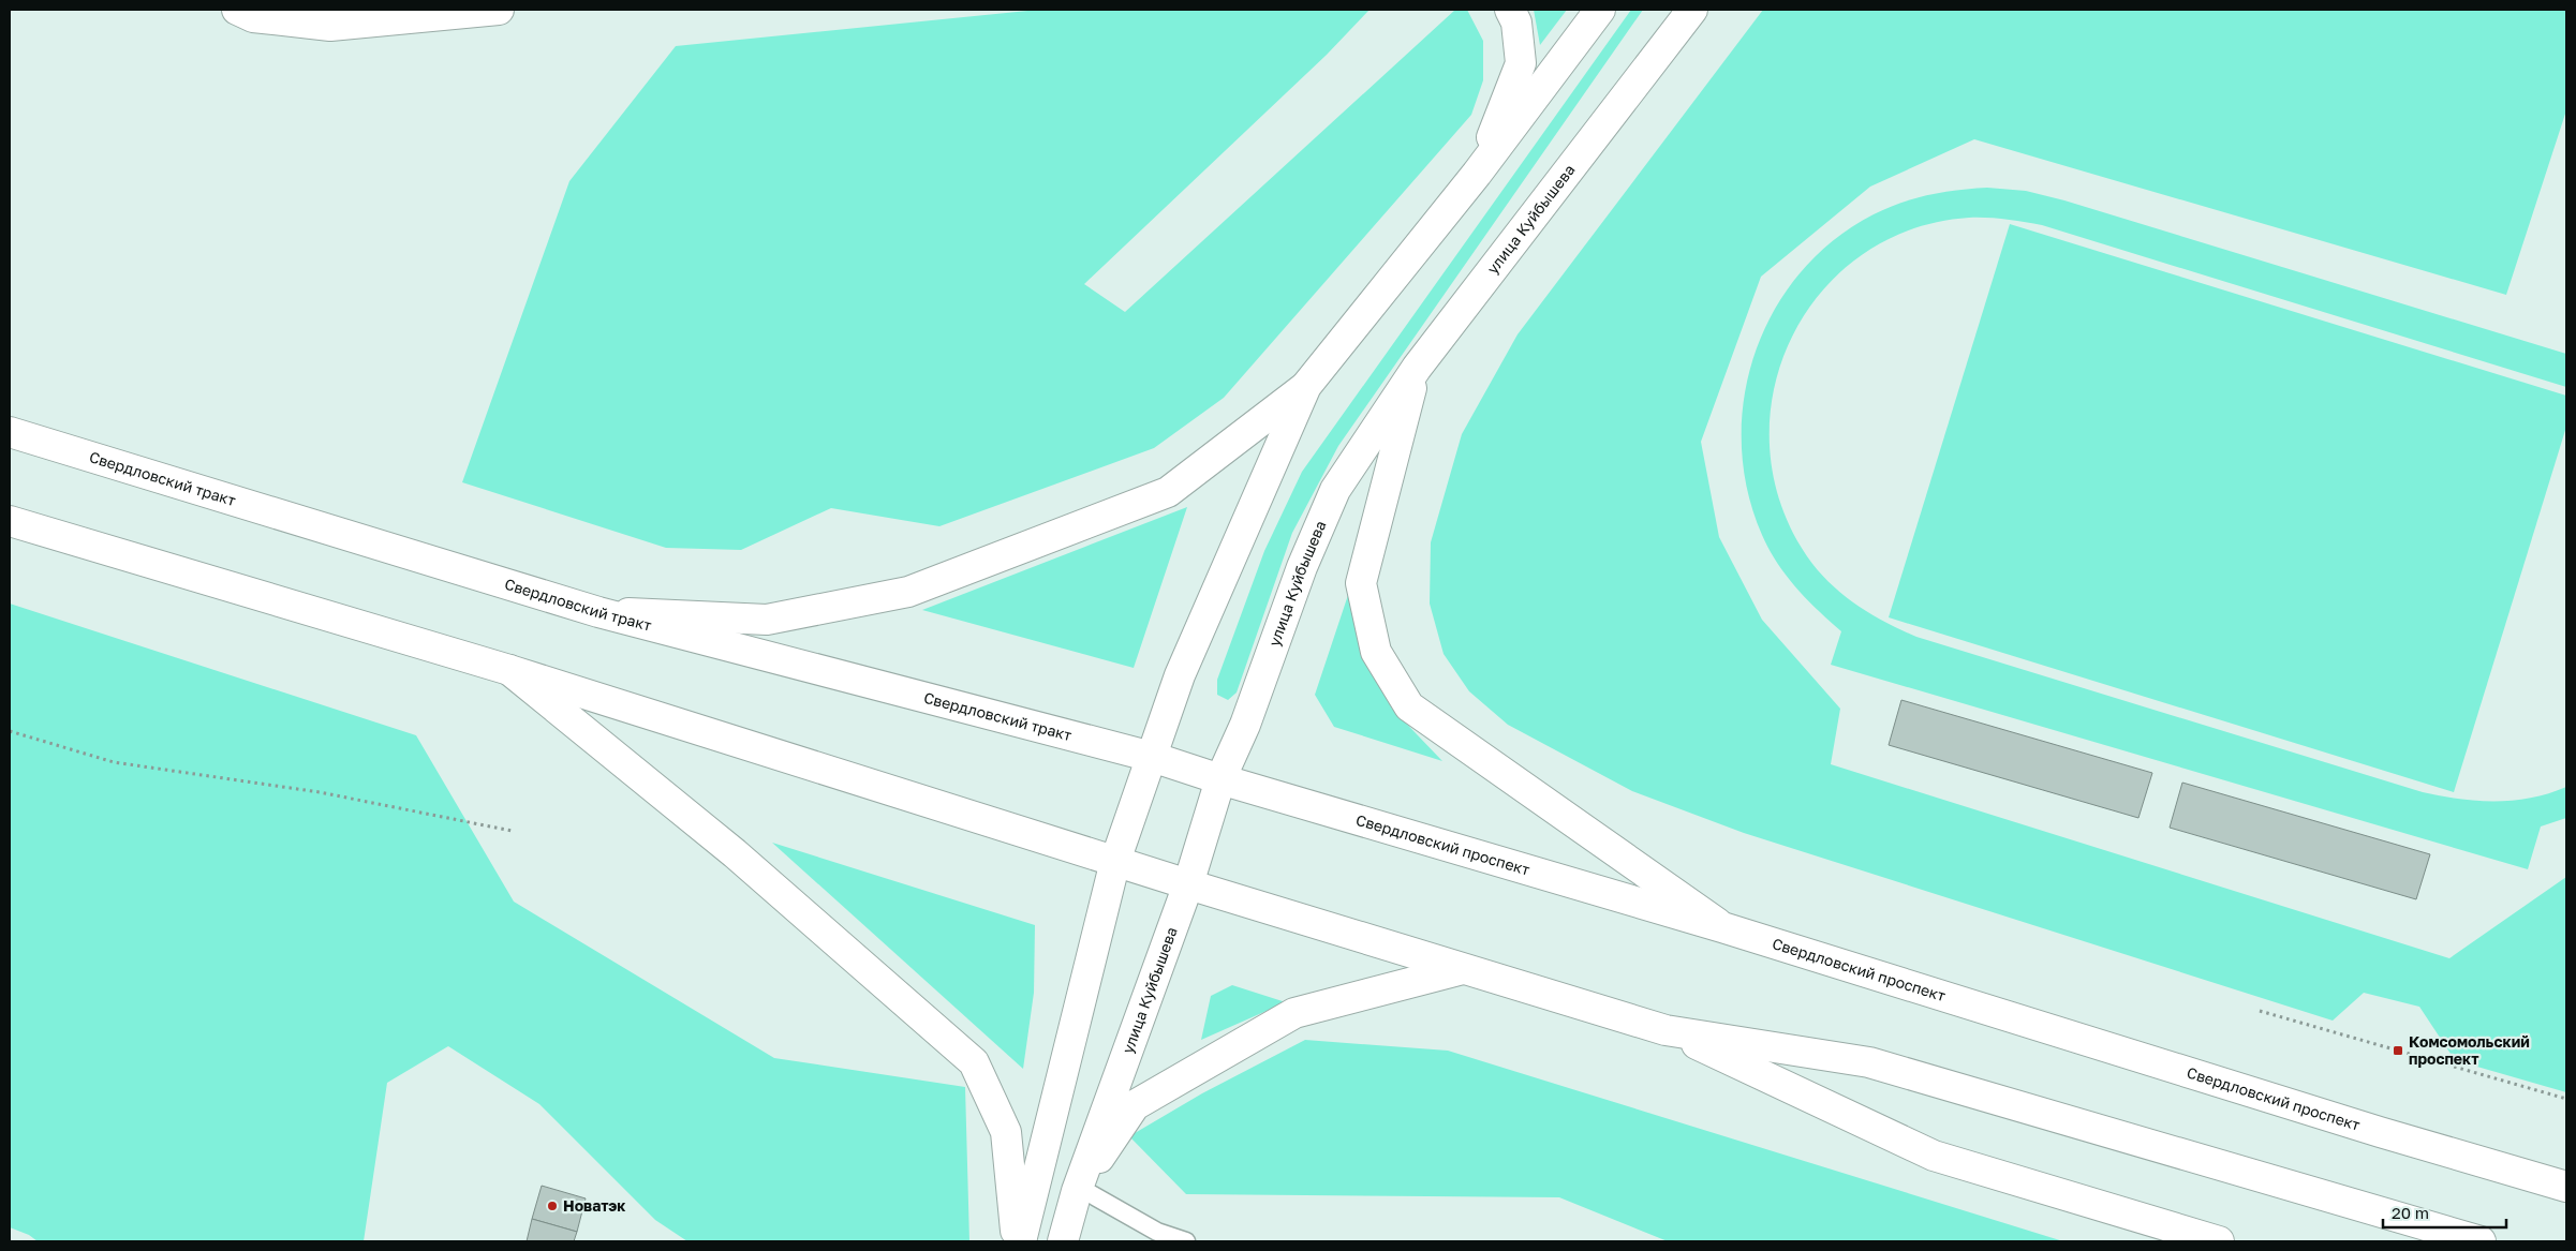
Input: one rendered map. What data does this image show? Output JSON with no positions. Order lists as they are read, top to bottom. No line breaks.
{"streets":{"main road":["улица Куйбышева","Свердловский тракт","Свердловский проспект"]},"crossings":[["улица Куйбышева","Свердловский проспект"],["Свердловский тракт","Свердловский проспект"]],"places":{"transit":["Комсомольский проспект"],"other":["Новатэк"]},"scale_bar":"20 m"}
